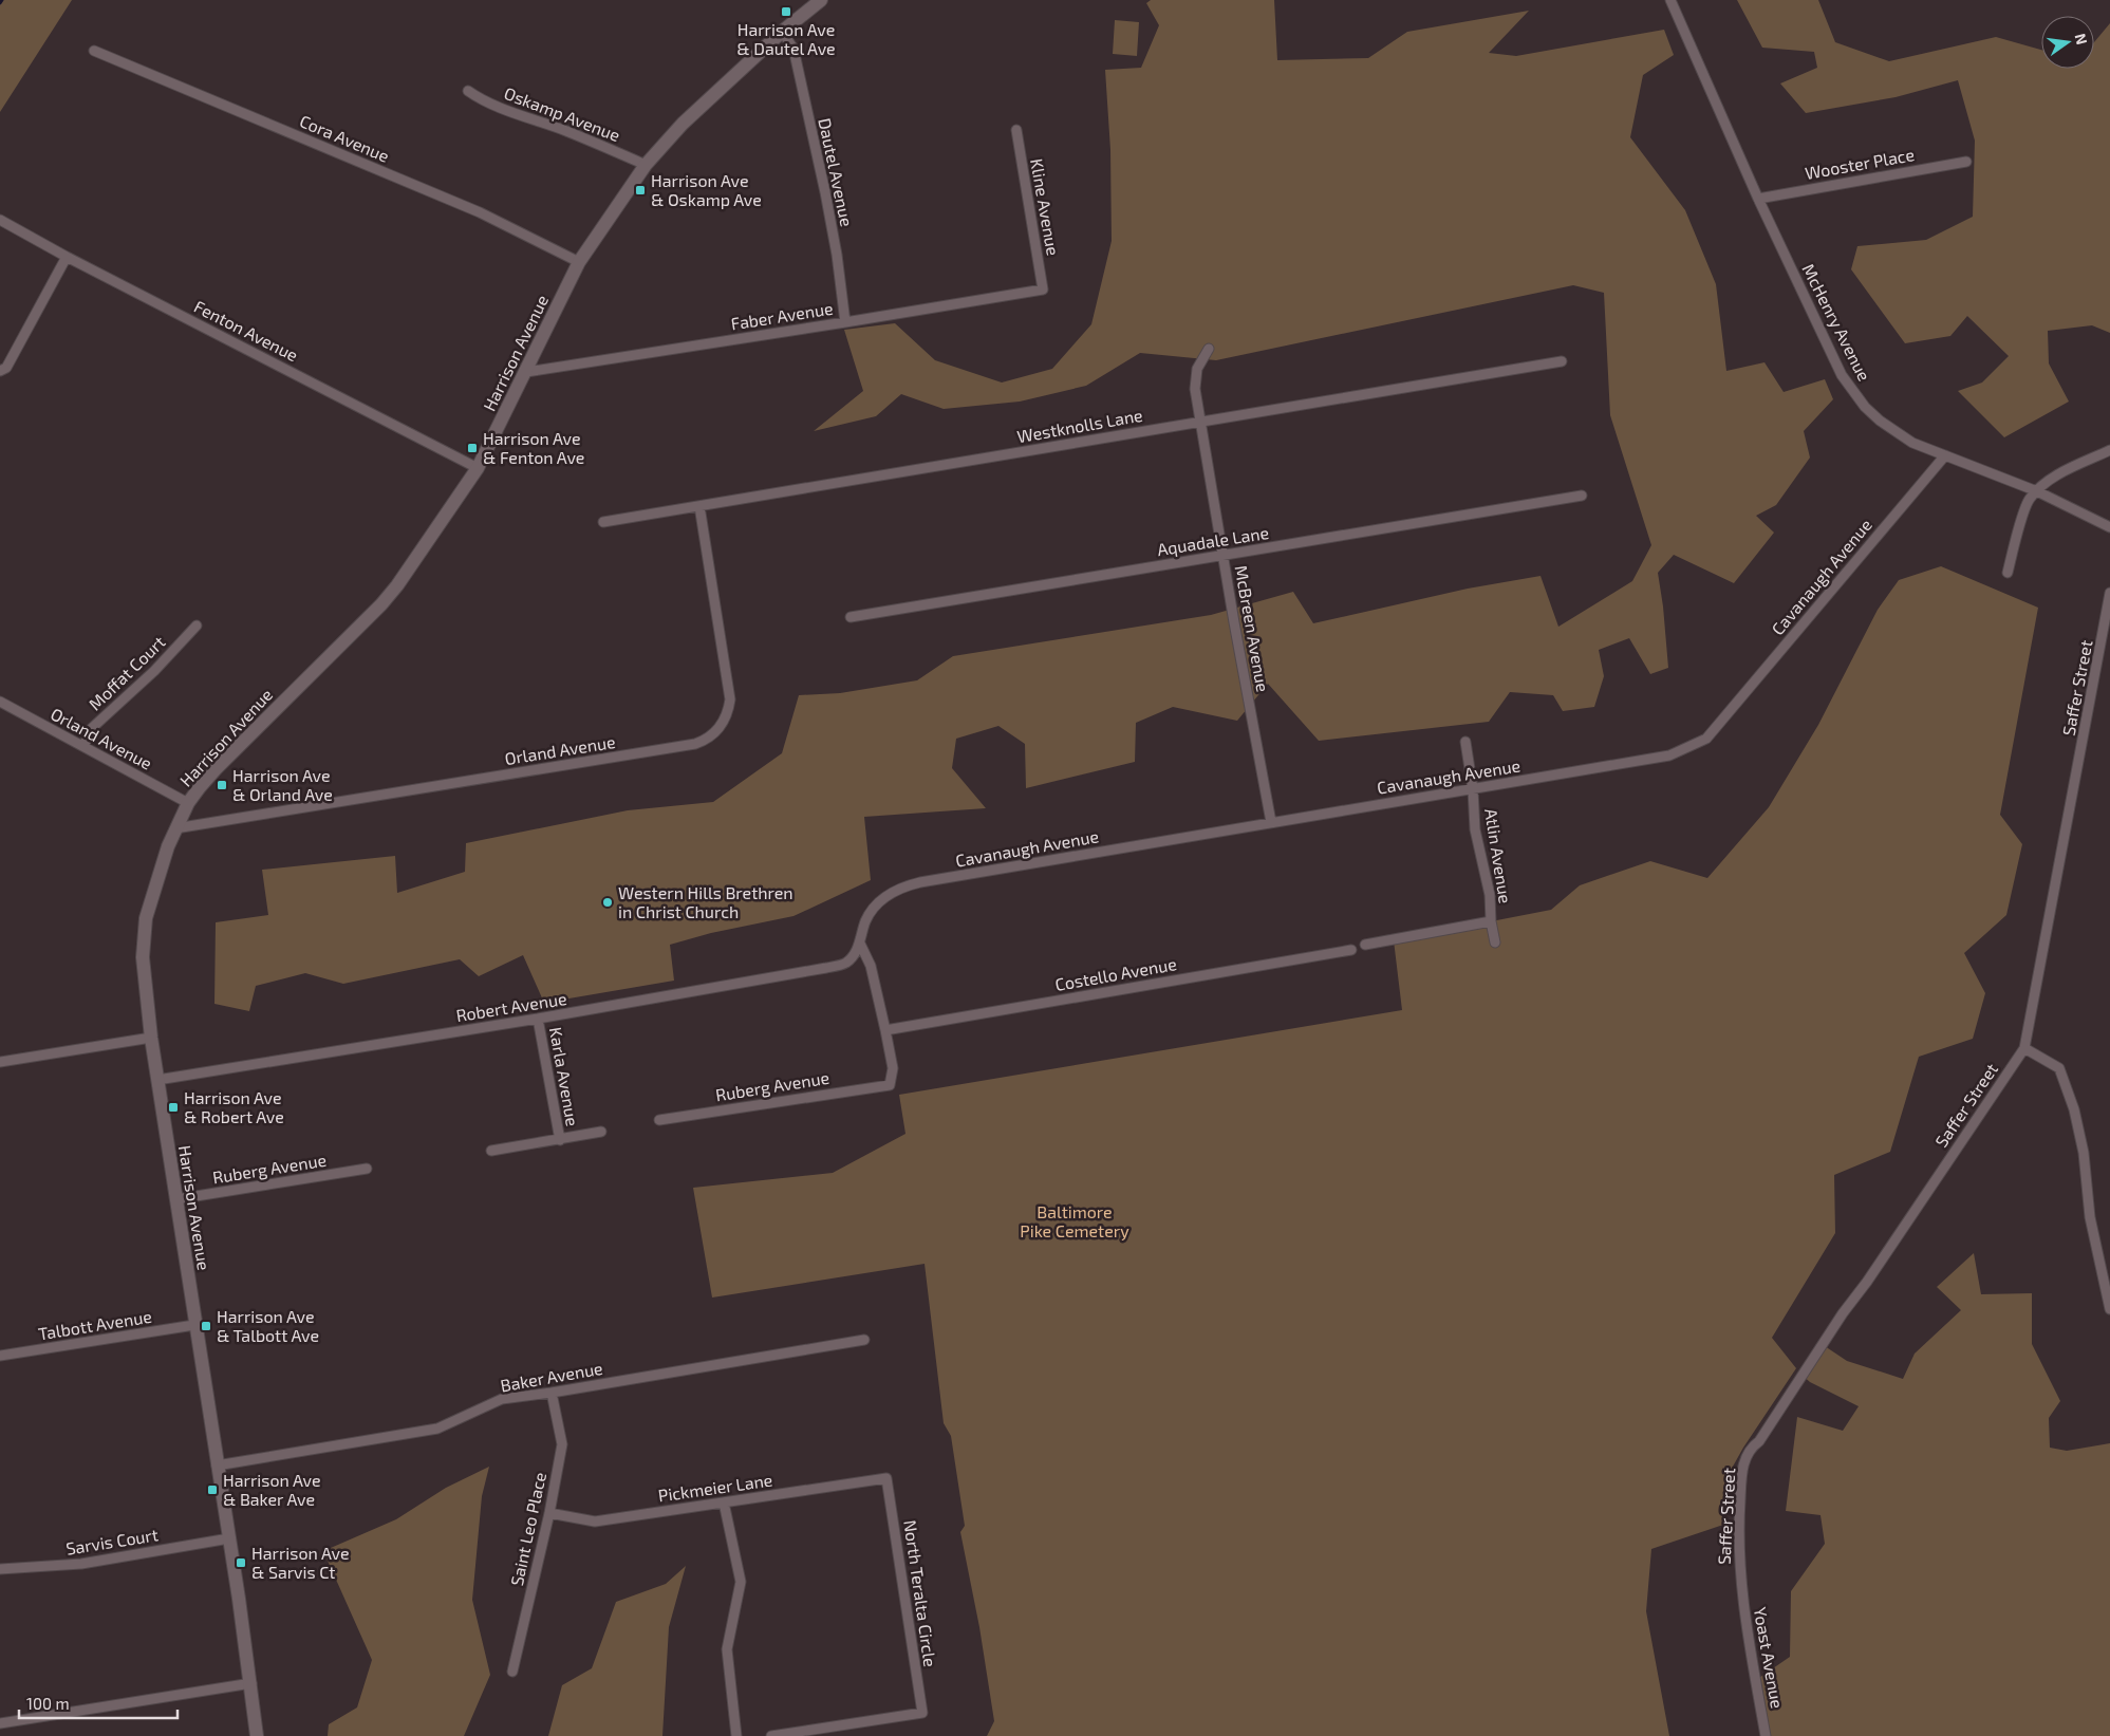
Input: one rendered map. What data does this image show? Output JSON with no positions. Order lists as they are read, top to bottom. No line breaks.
{"streets":{"main road":["Harrison Avenue"],"street":["Oskamp Avenue","Cora Avenue","Wooster Place","Dautel Avenue","Kline Avenue","Faber Avenue","McHenry Avenue","Fenton Avenue","Westknolls Lane","Aquadale Lane","Cavanaugh Avenue","McBreen Avenue","Moffat Court","Saffer Street","Orland Avenue","Atlin Avenue","Costello Avenue","Robert Avenue","Karla Avenue","Ruberg Avenue","Talbott Avenue","Baker Avenue","Pickmeier Lane","Saint Leo Place","Sarvis Court","North Teralta Circle","Yoast Avenue"]},"crossings":[["Oskamp Avenue","Harrison Avenue"],["Cora Avenue","Harrison Avenue"],["Wooster Place","McHenry Avenue"],["Dautel Avenue","Faber Avenue"],["Dautel Avenue","Harrison Avenue"],["Kline Avenue","Faber Avenue"],["Faber Avenue","Harrison Avenue"],["McHenry Avenue","Cavanaugh Avenue"],["Fenton Avenue","Harrison Avenue"],["Harrison Avenue","Orland Avenue"],["Harrison Avenue","Robert Avenue"],["Harrison Avenue","Ruberg Avenue"],["Harrison Avenue","Talbott Avenue"],["Harrison Avenue","Baker Avenue"],["Harrison Avenue","Sarvis Court"],["Westknolls Lane","McBreen Avenue"],["Westknolls Lane","Orland Avenue"],["Aquadale Lane","McBreen Avenue"],["Cavanaugh Avenue","McBreen Avenue"],["Cavanaugh Avenue","Atlin Avenue"],["Cavanaugh Avenue","Robert Avenue"],["Moffat Court","Orland Avenue"],["Saffer Street","Yoast Avenue"],["Costello Avenue","Ruberg Avenue"],["Robert Avenue","Karla Avenue"],["Baker Avenue","Saint Leo Place"],["Pickmeier Lane","Saint Leo Place"],["Pickmeier Lane","North Teralta Circle"]],"parks":["Baltimore Pike Cemetery"],"places":{"transit":["Harrison Ave & Dautel Ave","Harrison Ave & Oskamp Ave","Harrison Ave & Fenton Ave","Harrison Ave & Orland Ave","Harrison Ave & Robert Ave","Harrison Ave & Talbott Ave","Harrison Ave & Baker Ave","Harrison Ave & Sarvis Ct"],"other":["Western Hills Brethren in Christ Church"]},"scale_bar":"100 m","north":"right"}
